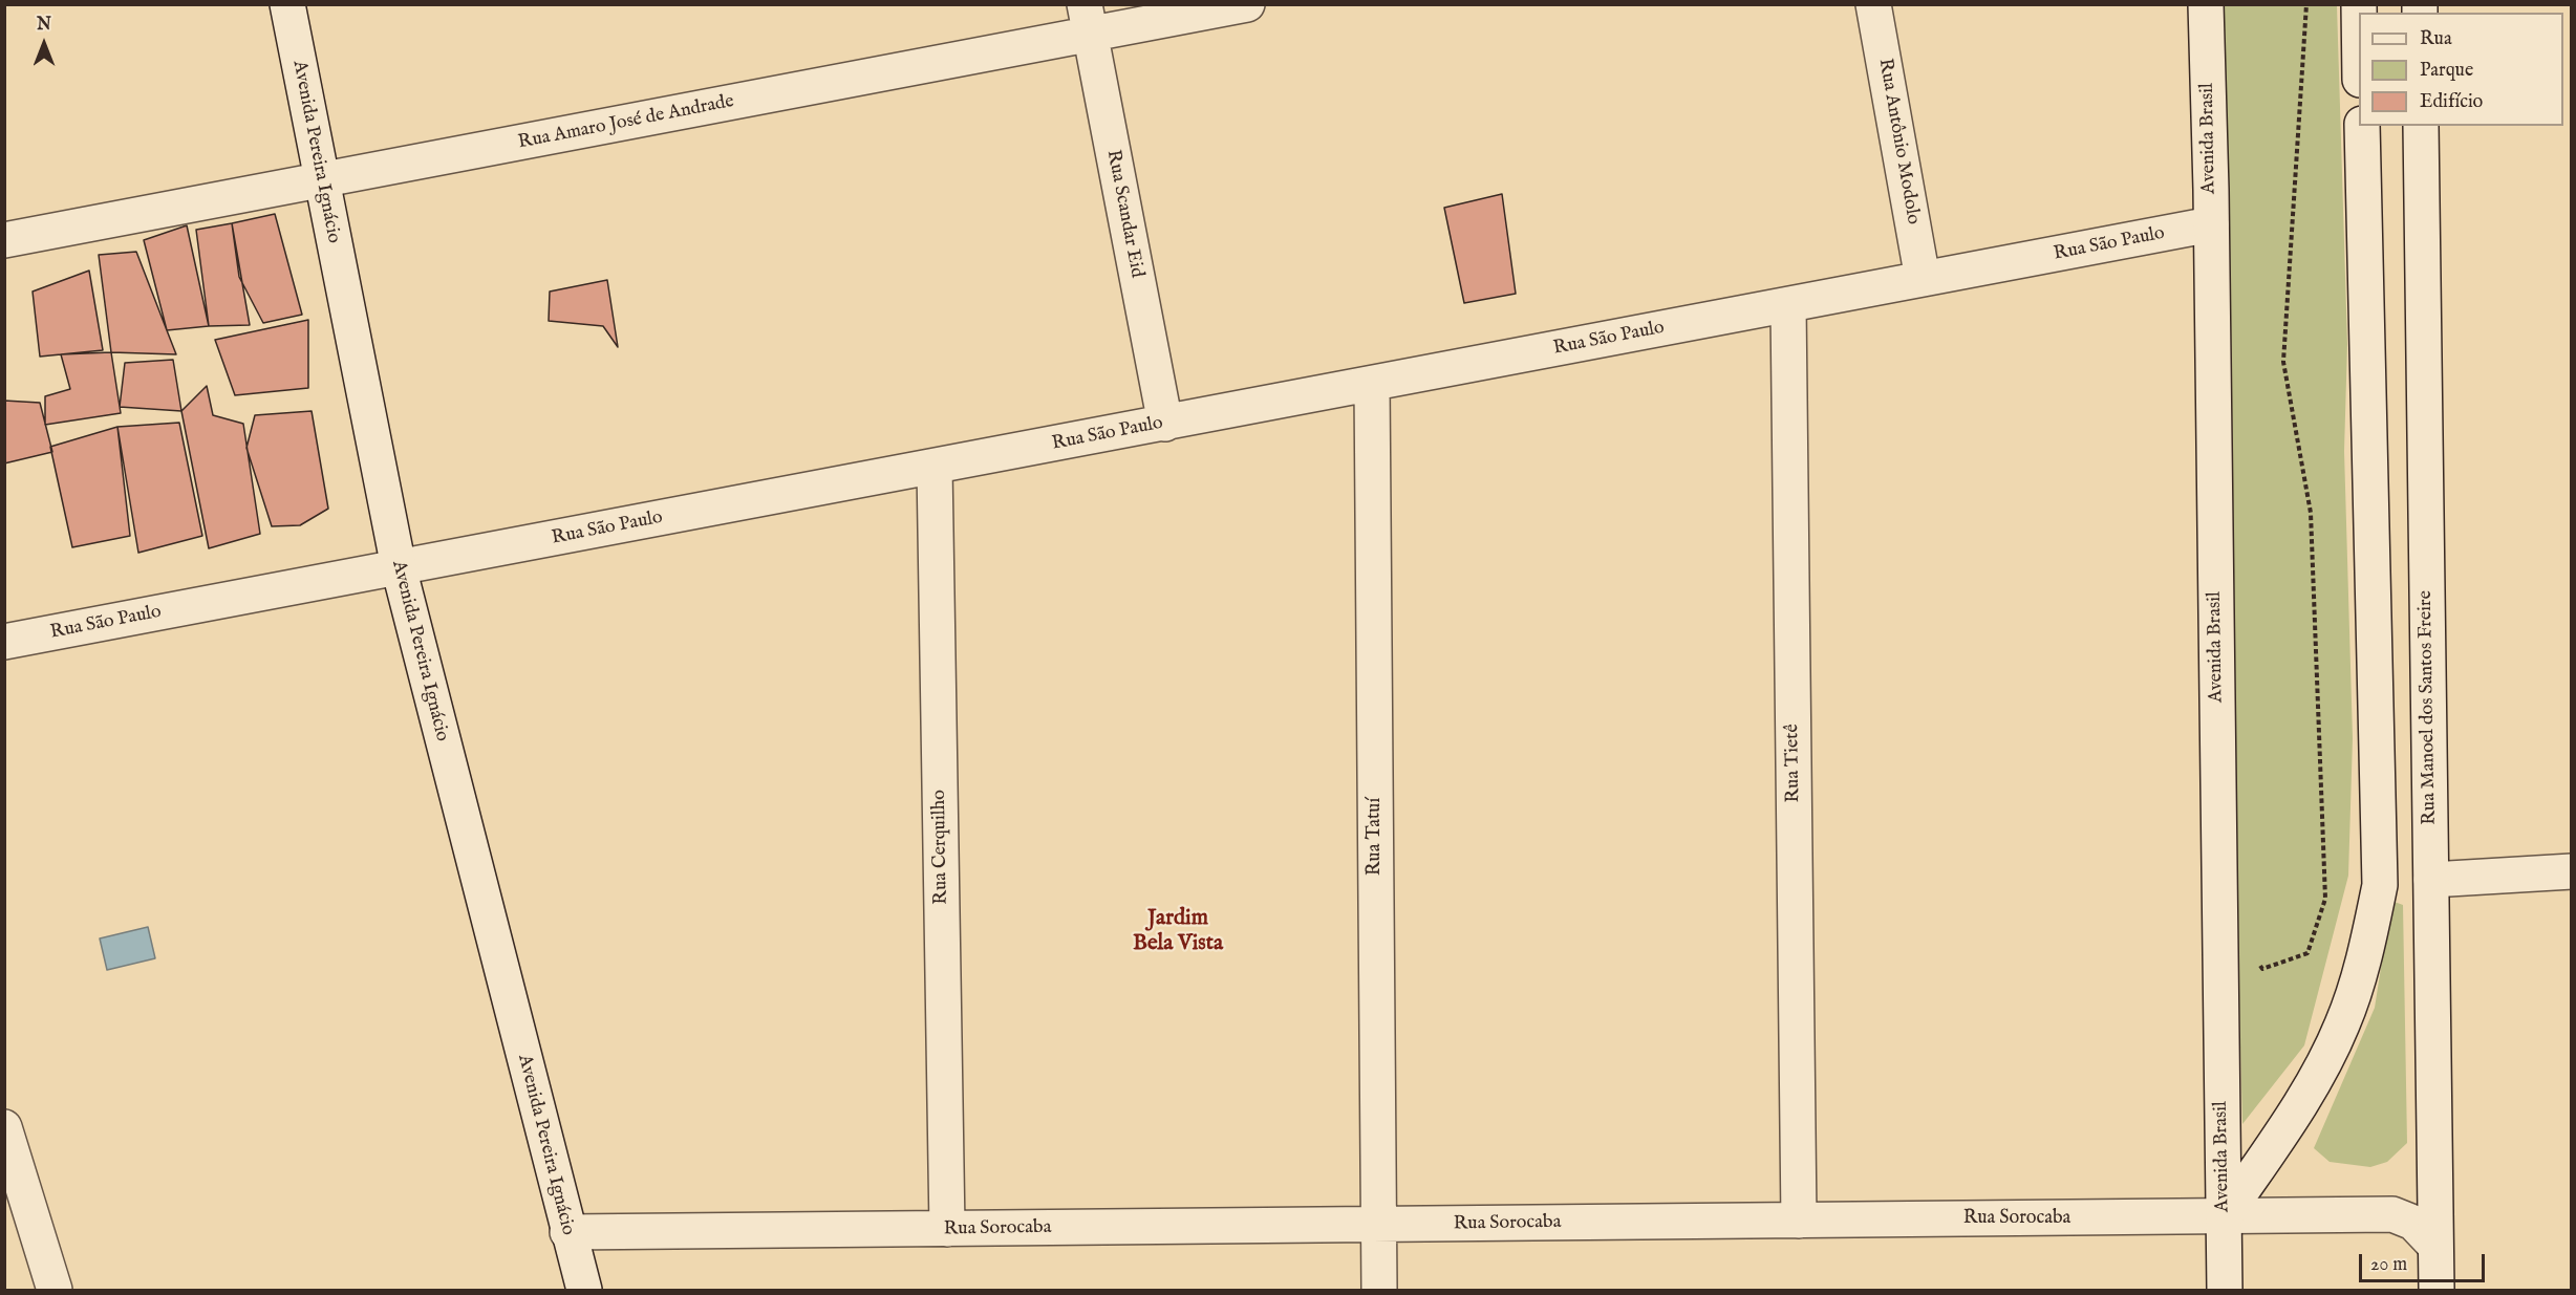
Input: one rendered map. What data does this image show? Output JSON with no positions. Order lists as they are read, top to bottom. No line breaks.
{"streets":{"street":["Rua Amaro José de Andrade","Avenida Brasil","Rua Antônio Modolo","Avenida Pereira Ignácio","Rua Scandar Eid","Rua São Paulo","Rua Manoel dos Santos Freire","Rua Tietê","Rua Tatuí","Rua Cerquilho","Rua Sorocaba"]},"crossings":[["Rua Amaro José de Andrade","Avenida Pereira Ignácio"],["Rua Amaro José de Andrade","Rua Scandar Eid"],["Avenida Brasil","Rua São Paulo"],["Avenida Brasil","Rua Sorocaba"],["Rua Antônio Modolo","Rua São Paulo"],["Avenida Pereira Ignácio","Rua São Paulo"],["Avenida Pereira Ignácio","Rua Sorocaba"],["Rua Scandar Eid","Rua São Paulo"],["Rua São Paulo","Rua Tietê"],["Rua São Paulo","Rua Tatuí"],["Rua São Paulo","Rua Cerquilho"],["Rua Manoel dos Santos Freire","Rua Sorocaba"],["Rua Tietê","Rua Sorocaba"],["Rua Tatuí","Rua Sorocaba"],["Rua Cerquilho","Rua Sorocaba"]],"districts":["Jardim Bela Vista"],"legend":["Rua","Parque","Edifício"],"scale_bar":"20 m","north":"top"}
